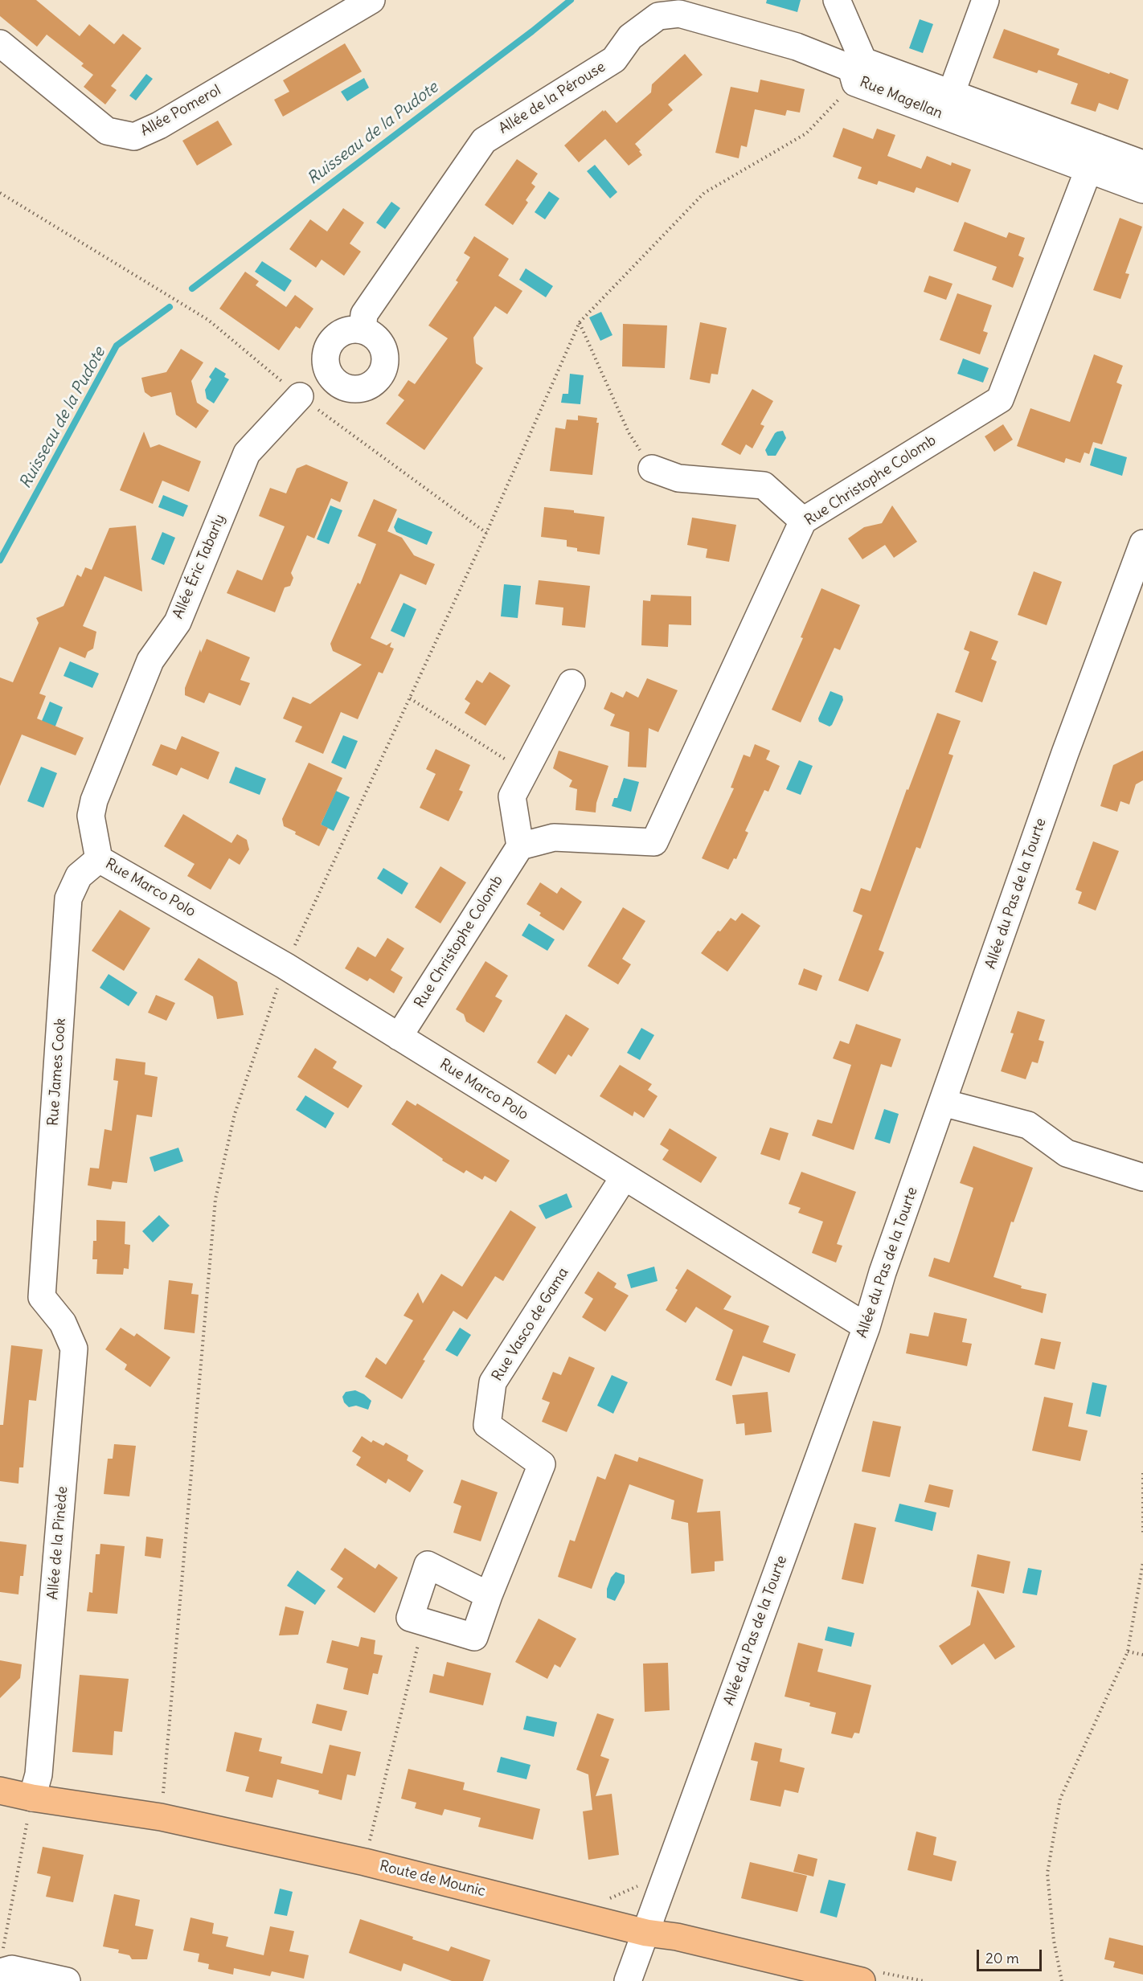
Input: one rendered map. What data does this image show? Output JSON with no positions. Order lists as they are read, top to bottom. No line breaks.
{"streets":{"main road":["Route de Mounic"],"street":["Allée de la Pérouse","Rue Magellan","Allée Pomerol","Rue Christophe Colomb","Allée Éric Tabarly","Rue Marco Polo","Allée du Pas de la Tourte","Rue James Cook","Rue Vasco de Gama","Allée de la Pinède"]},"crossings":[["Allée de la Pérouse","Rue Magellan"],["Rue Magellan","Rue Christophe Colomb"],["Rue Christophe Colomb","Rue Marco Polo"],["Allée Éric Tabarly","Rue Marco Polo"],["Allée Éric Tabarly","Rue James Cook"],["Rue Marco Polo","Allée du Pas de la Tourte"],["Rue Marco Polo","Rue James Cook"],["Rue Marco Polo","Rue Vasco de Gama"],["Allée du Pas de la Tourte","Route de Mounic"],["Rue James Cook","Allée de la Pinède"],["Allée de la Pinède","Route de Mounic"]],"water":["Ruisseau de la Pudote"],"scale_bar":"20 m"}
